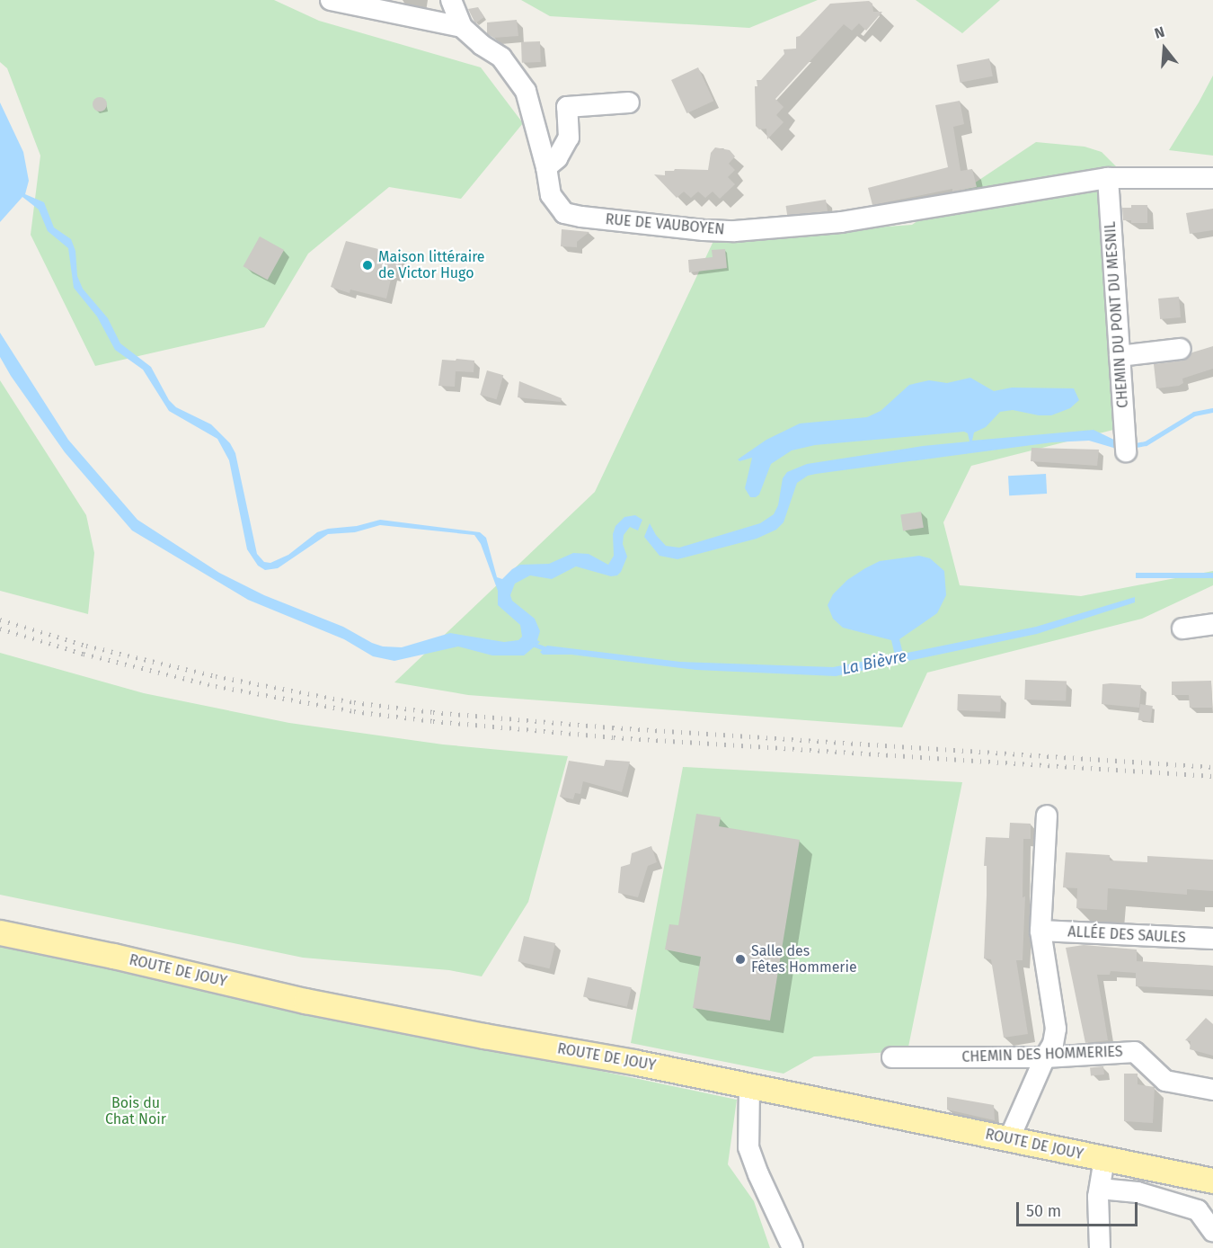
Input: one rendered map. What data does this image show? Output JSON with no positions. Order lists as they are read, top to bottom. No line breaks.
{"streets":{"main road":["ROUTE DE JOUY"],"street":["RUE DE VAUBOYEN","CHEMIN DU PONT DU MESNIL","ALLÉE DES SAULES","CHEMIN DES HOMMERIES"]},"crossings":[["RUE DE VAUBOYEN","CHEMIN DU PONT DU MESNIL"]],"water":["La Bièvre"],"parks":["Bois du Chat Noir"],"places":["Maison littéraire de Victor Hugo","Salle des Fêtes Hommerie"],"scale_bar":"50 m","north":"top"}
